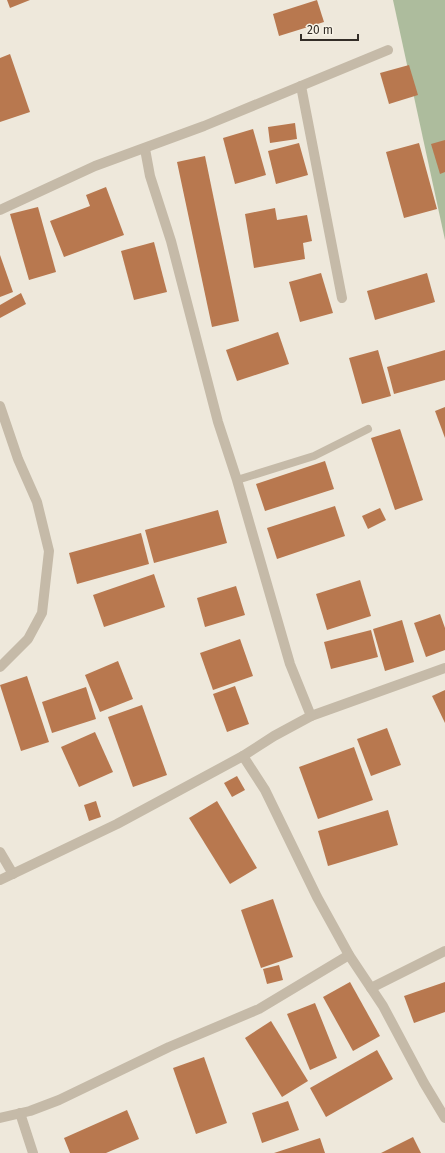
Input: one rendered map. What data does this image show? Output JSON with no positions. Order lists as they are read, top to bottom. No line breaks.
{"scale_bar":"20 m"}
